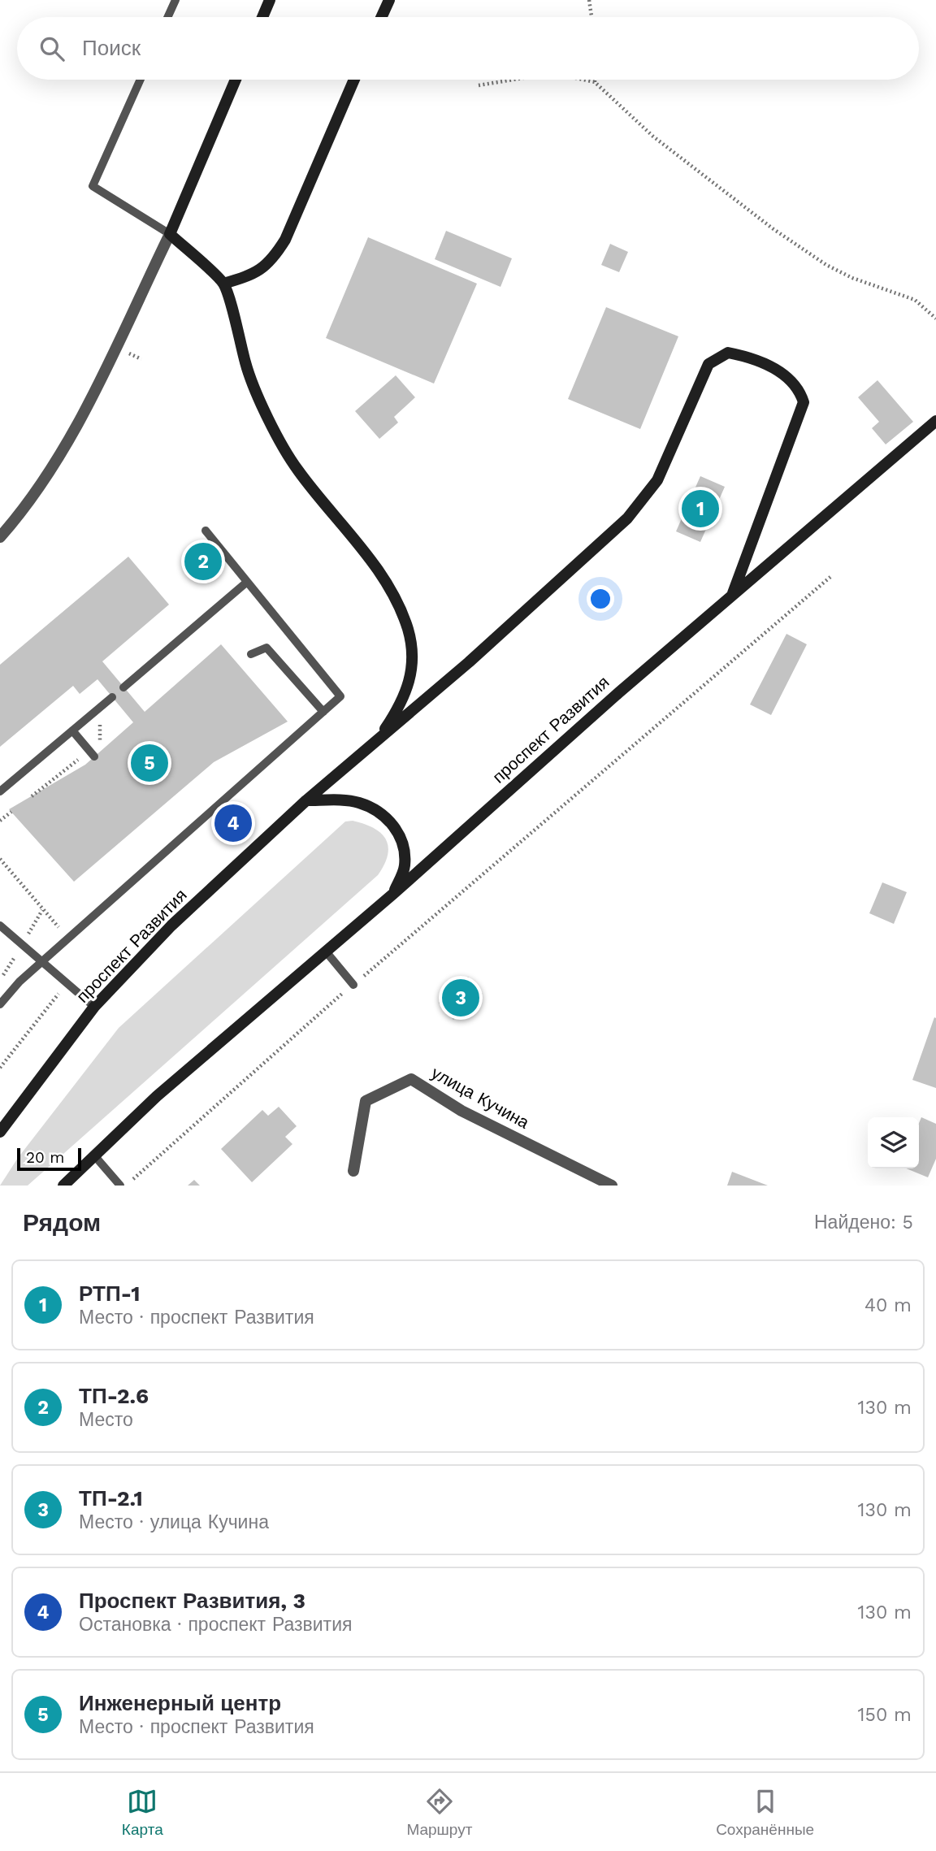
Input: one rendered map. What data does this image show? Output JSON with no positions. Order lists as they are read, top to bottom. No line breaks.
{"streets":{"street":["проспект Развития","улица Кучина"]},"scale_bar":"20 m","page":{"search":"Поиск","pins":["1","2","5","4","3"],"scale":"20 m","heading":["Рядом","Найдено: 5"],"list":[{"mark":"1","name":"РТП-1","note":"Место · проспект Развития","value":"40 m"},{"mark":"2","name":"ТП-2.6","note":"Место","value":"130 m"},{"mark":"3","name":"ТП-2.1","note":"Место · улица Кучина","value":"130 m"},{"mark":"4","name":"Проспект Развития, 3","note":"Остановка · проспект Развития","value":"130 m"},{"mark":"5","name":"Инженерный центр","note":"Место · проспект Развития","value":"150 m"}],"nav":["Карта","Маршрут","Сохранённые"]}}
